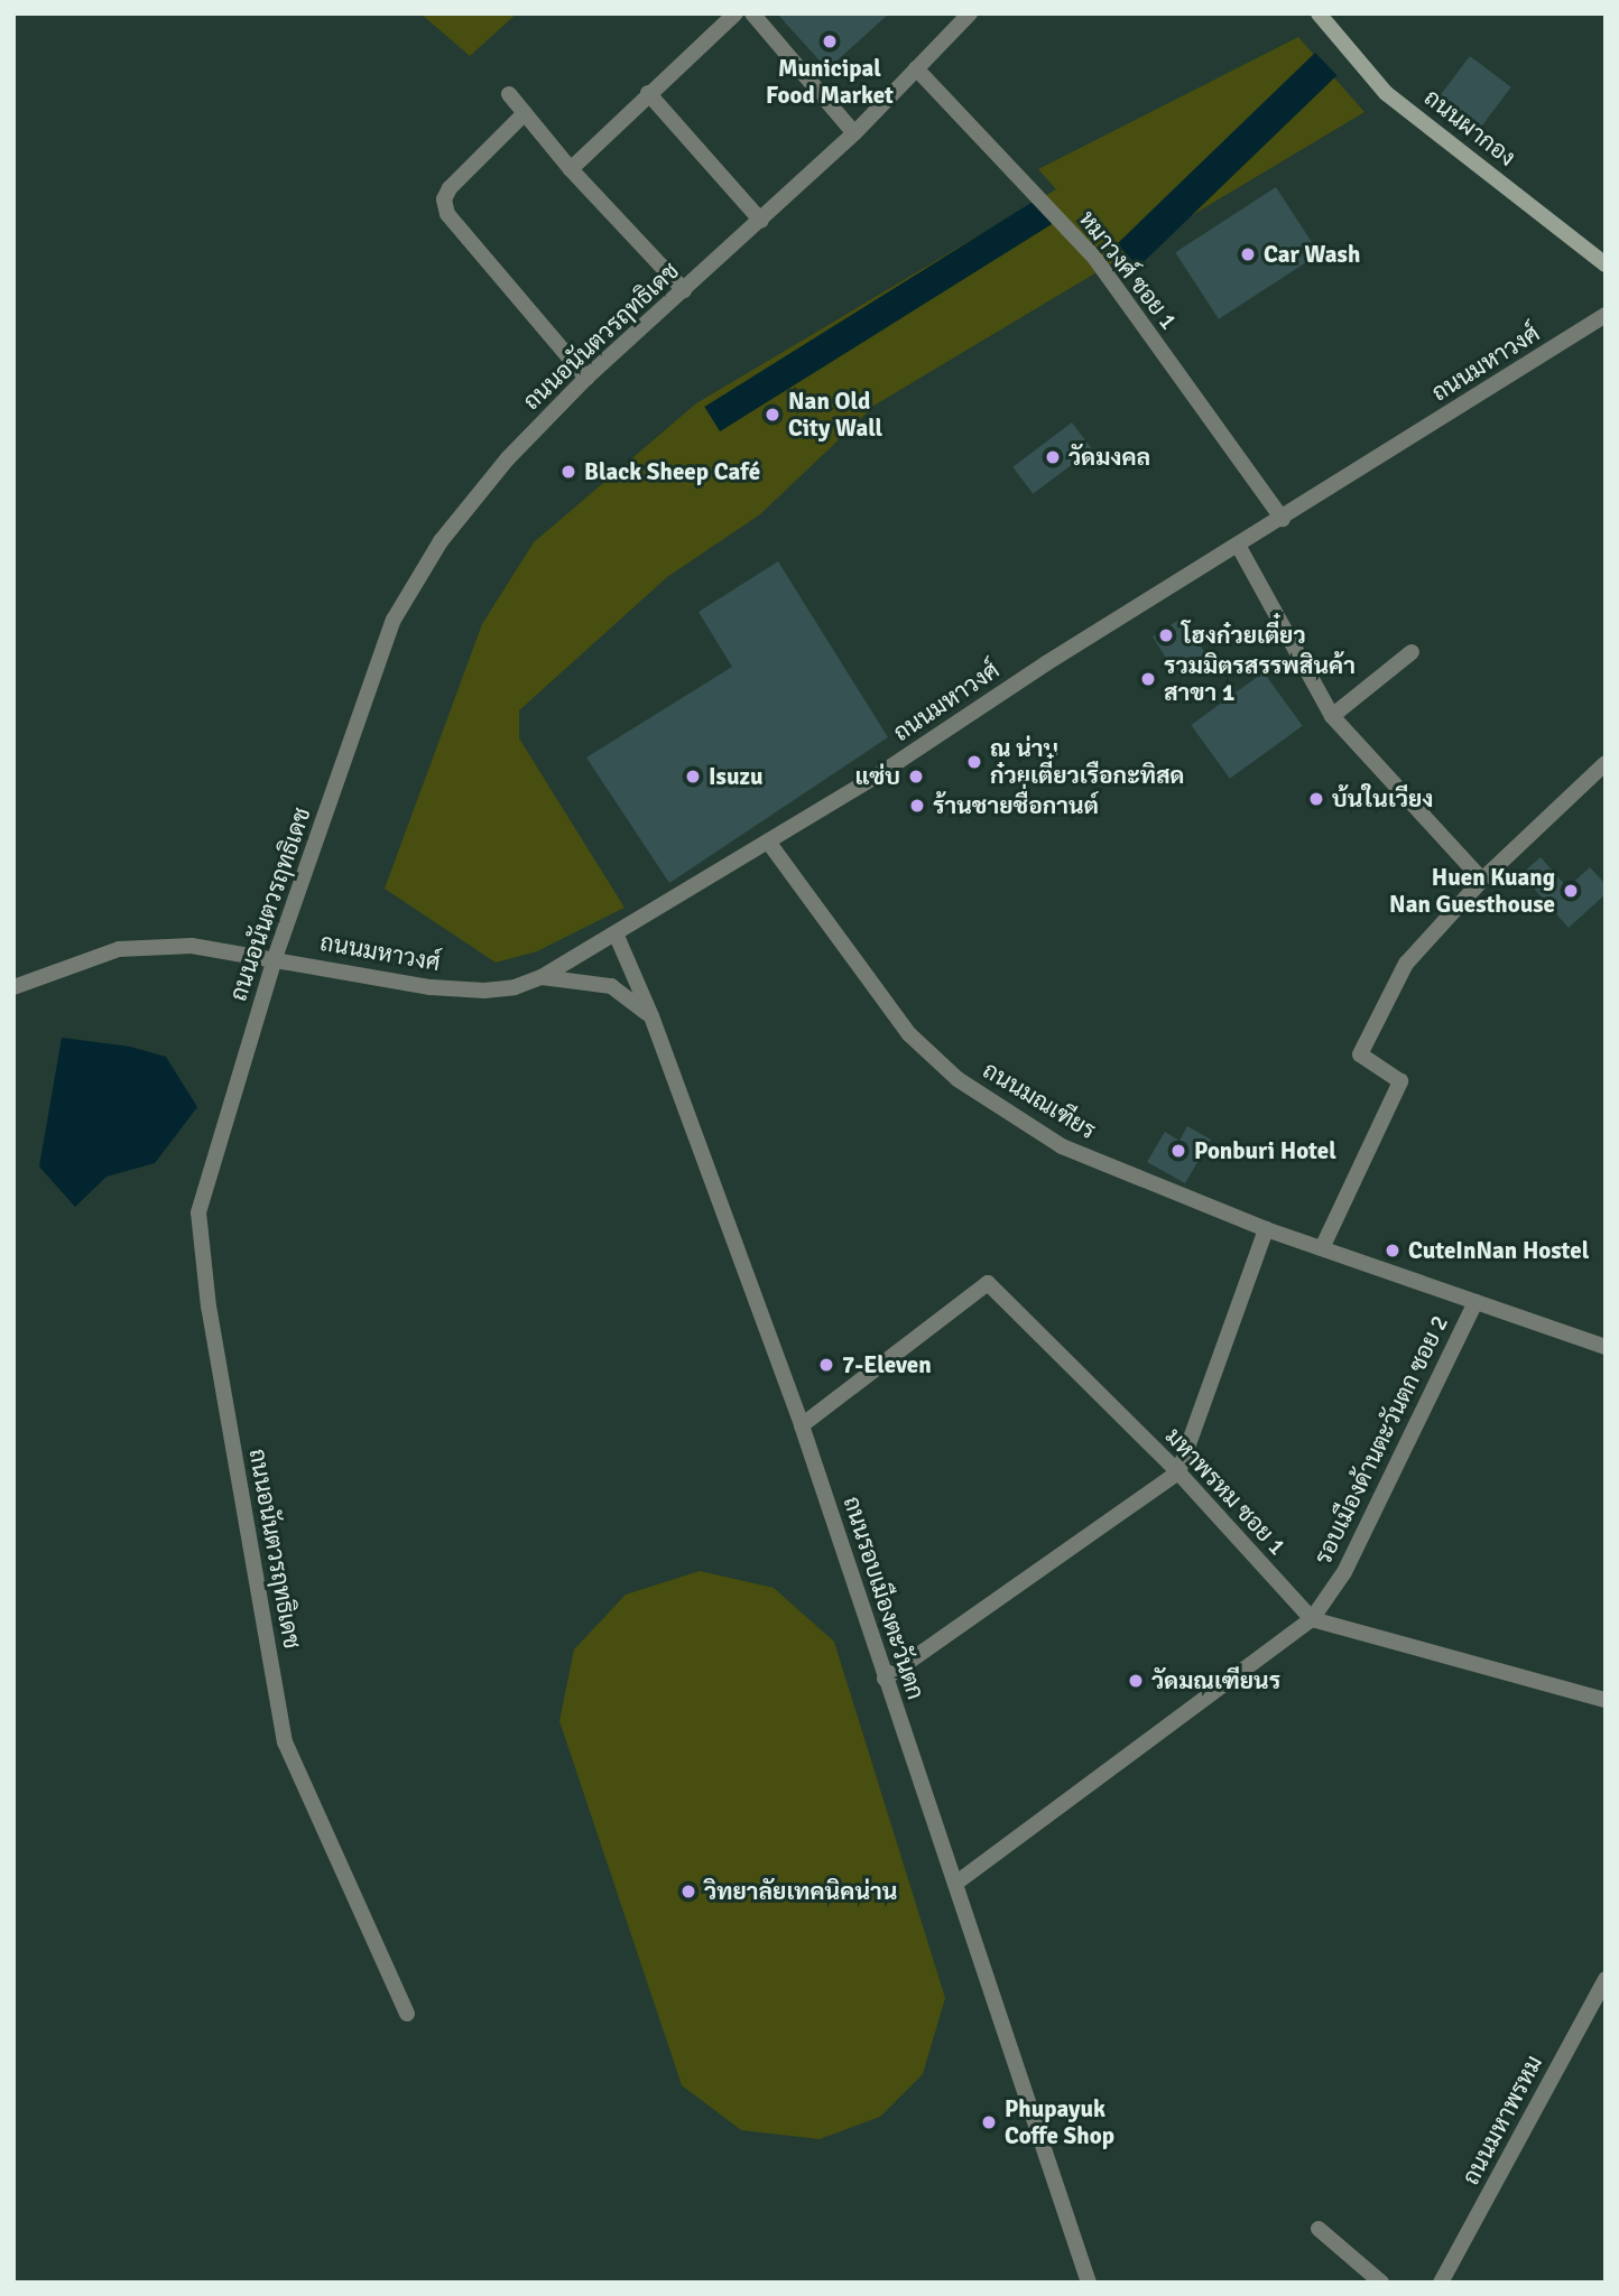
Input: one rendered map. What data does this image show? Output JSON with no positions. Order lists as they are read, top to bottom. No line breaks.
{"streets":{"main road":["ถนนผากอง"],"street":["หมาวงศ์ ซอย 1","ถนนอนันตวรฤทธิเดช","ถนนมหาวงศ์","ถนนมณเฑียร","รอบเมืองด้านตะวันตก ซอย 2","มหาพรหม ซอย 1","ถนนรอบเมืองตะวันตก","ถนนมหาพรหม"]},"crossings":[["หมาวงศ์ ซอย 1","ถนนอนันตวรฤทธิเดช"],["หมาวงศ์ ซอย 1","ถนนมหาวงศ์"],["ถนนอนันตวรฤทธิเดช","ถนนมหาวงศ์"],["ถนนมหาวงศ์","ถนนมณเฑียร"],["ถนนมหาวงศ์","ถนนรอบเมืองตะวันตก"],["ถนนมณเฑียร","รอบเมืองด้านตะวันตก ซอย 2"],["รอบเมืองด้านตะวันตก ซอย 2","มหาพรหม ซอย 1"],["รอบเมืองด้านตะวันตก ซอย 2","ถนนรอบเมืองตะวันตก"],["มหาพรหม ซอย 1","ถนนรอบเมืองตะวันตก"]],"places":["Municipal Food Market","Car Wash","Nan Old City Wall","วัดมงคล","Black Sheep Café","โฮงก๋วยเตี๋ยว","รวมมิตรสรรพสินค้า สาขา 1","ณ น่าน ก๋วยเตี๋ยวเรือกะทิสด","Isuzu","แซ่บ","บ้นในเวียง","ร้านชายชื่อกานต์","Huen Kuang Nan Guesthouse","Ponburi Hotel","CuteInNan Hostel","7-Eleven","วัดมณเฑียนร","วิทยาลัยเทคนิคน่าน","Phupayuk Coffe Shop"]}
